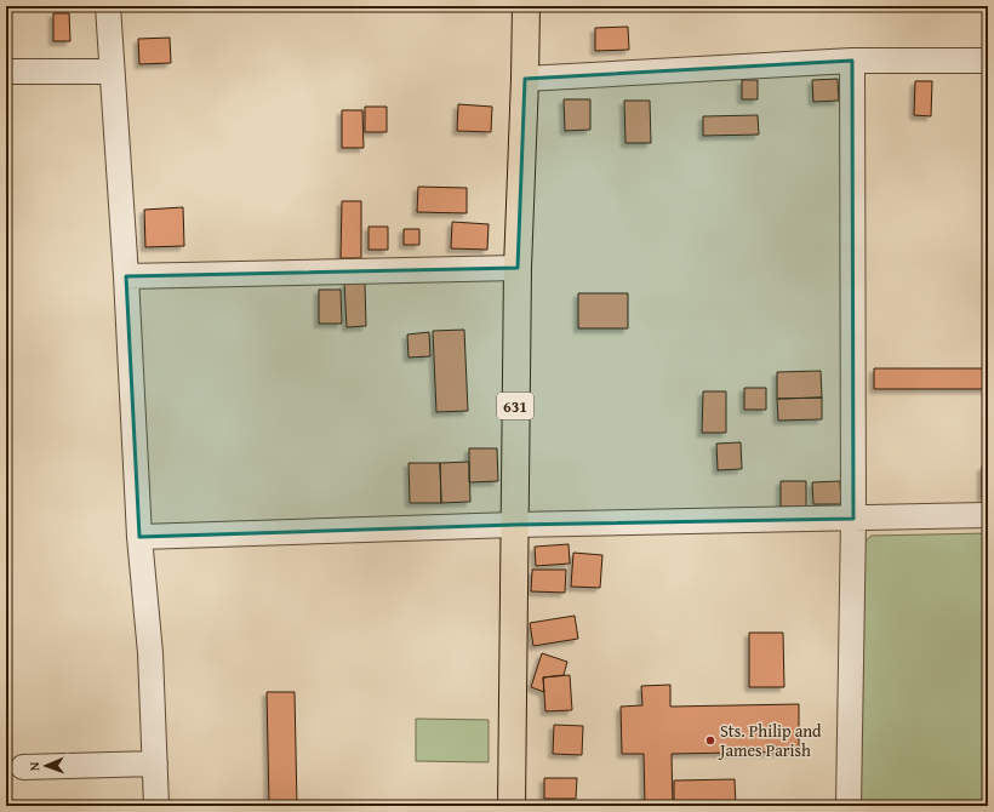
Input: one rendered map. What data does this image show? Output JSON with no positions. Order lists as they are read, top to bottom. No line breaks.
{"streets":{"main road":["631"]},"places":["Sts. Philip and James Parish"],"north":"left"}
